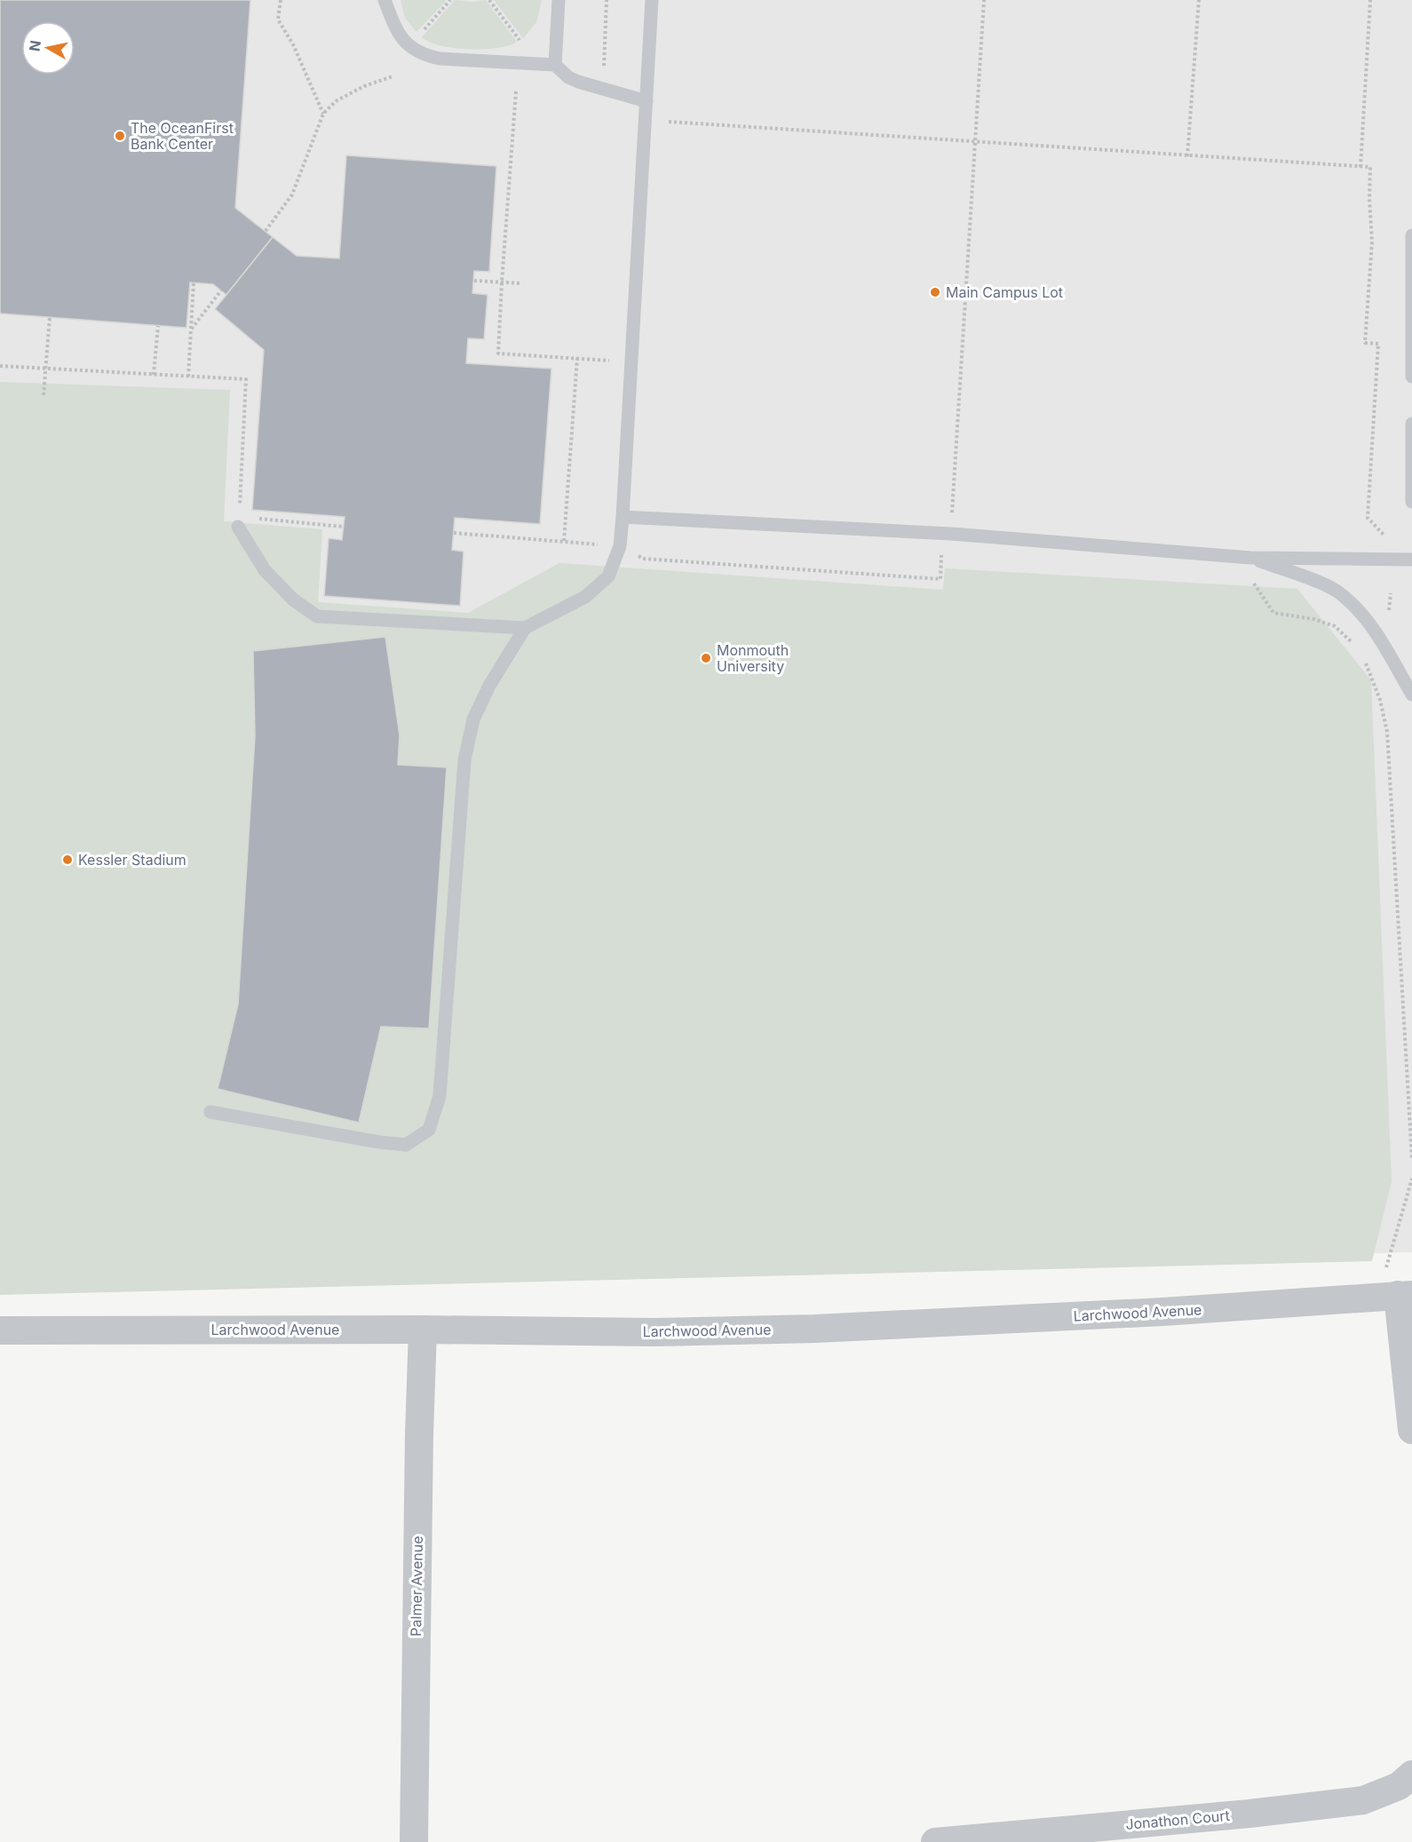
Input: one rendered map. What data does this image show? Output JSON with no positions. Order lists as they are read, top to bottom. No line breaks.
{"streets":{"street":["Larchwood Avenue","Palmer Avenue","Jonathon Court"]},"crossings":[["Larchwood Avenue","Palmer Avenue"]],"places":["The OceanFirst Bank Center","Main Campus Lot","Monmouth University","Kessler Stadium"],"north":"left"}
